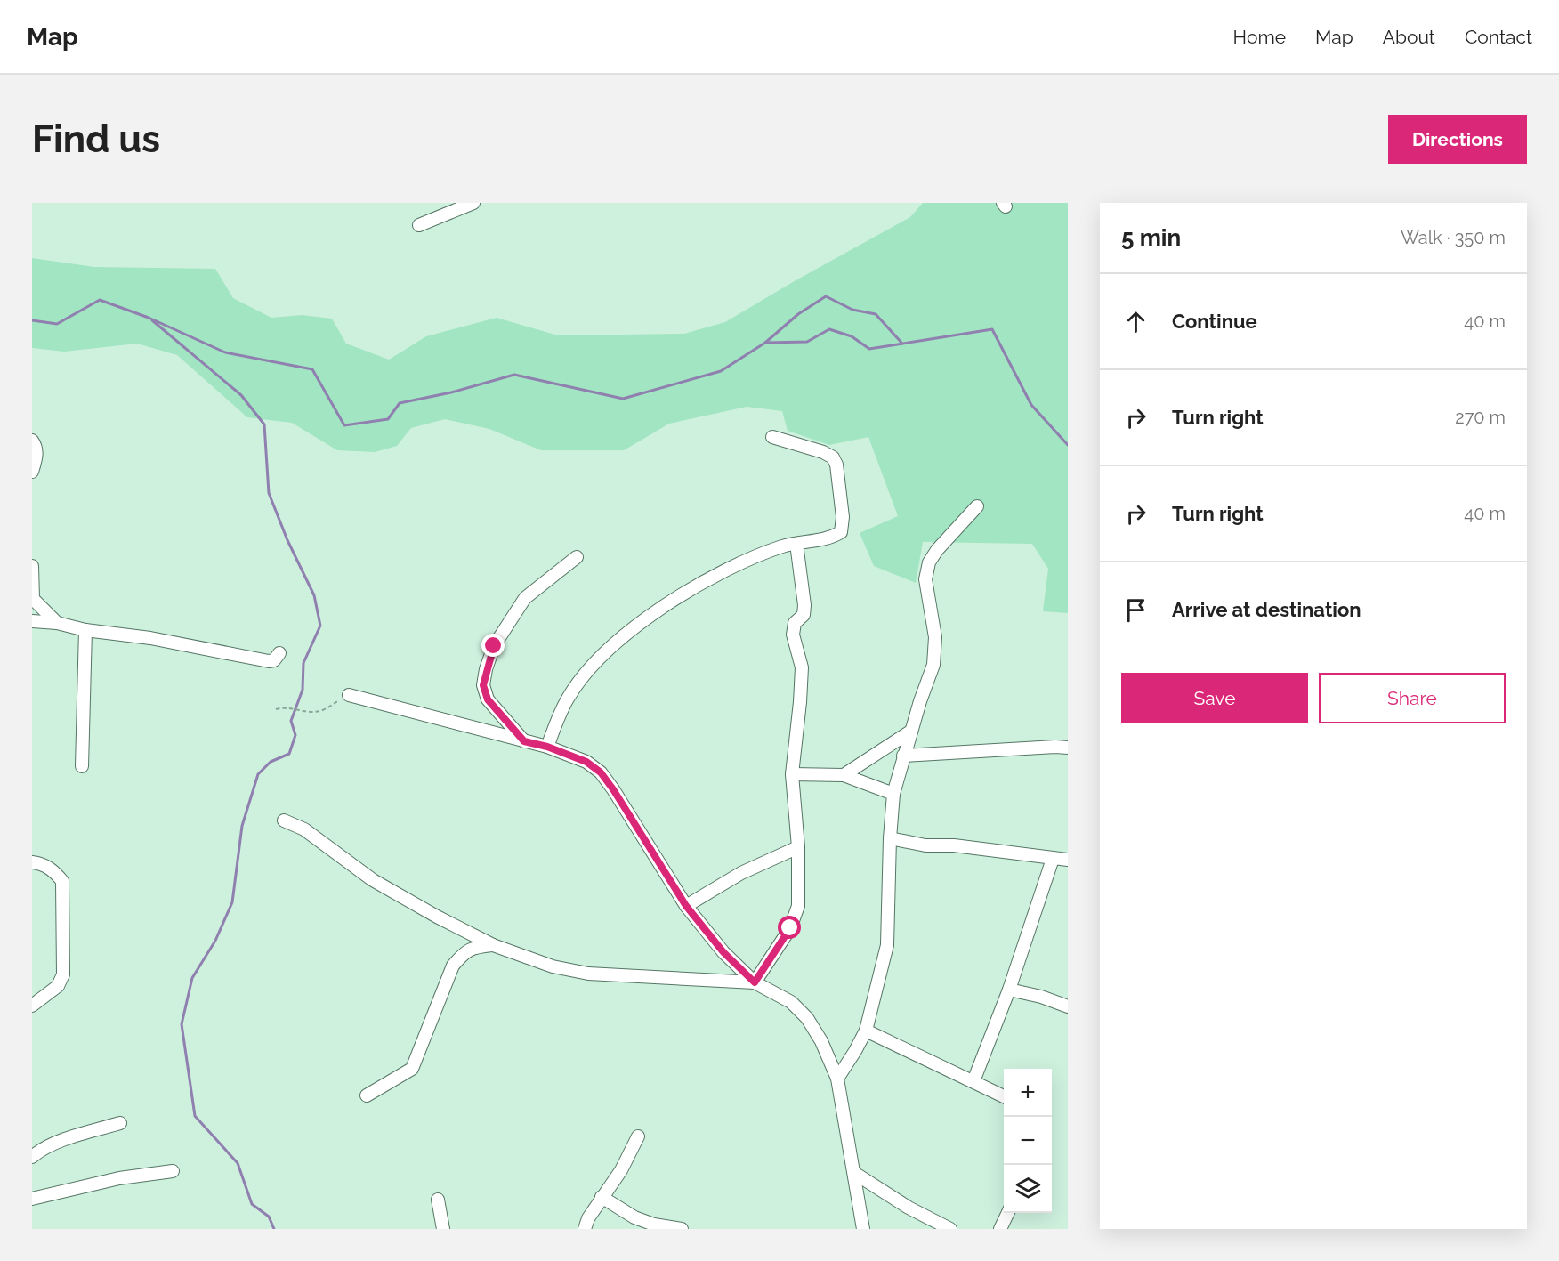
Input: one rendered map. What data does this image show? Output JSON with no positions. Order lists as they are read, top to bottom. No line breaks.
{"page":{"header":"Map","nav":["Home","Map","About","Contact"],"buttons":["Directions",["Save","Share"]],"title":"Find us","heading":["5 min","Walk · 350 m"],"list":[["Continue","40 m"],["Turn right","270 m"],["Turn right","40 m"],"Arrive at destination"],"map_buttons":["+","−"]}}
